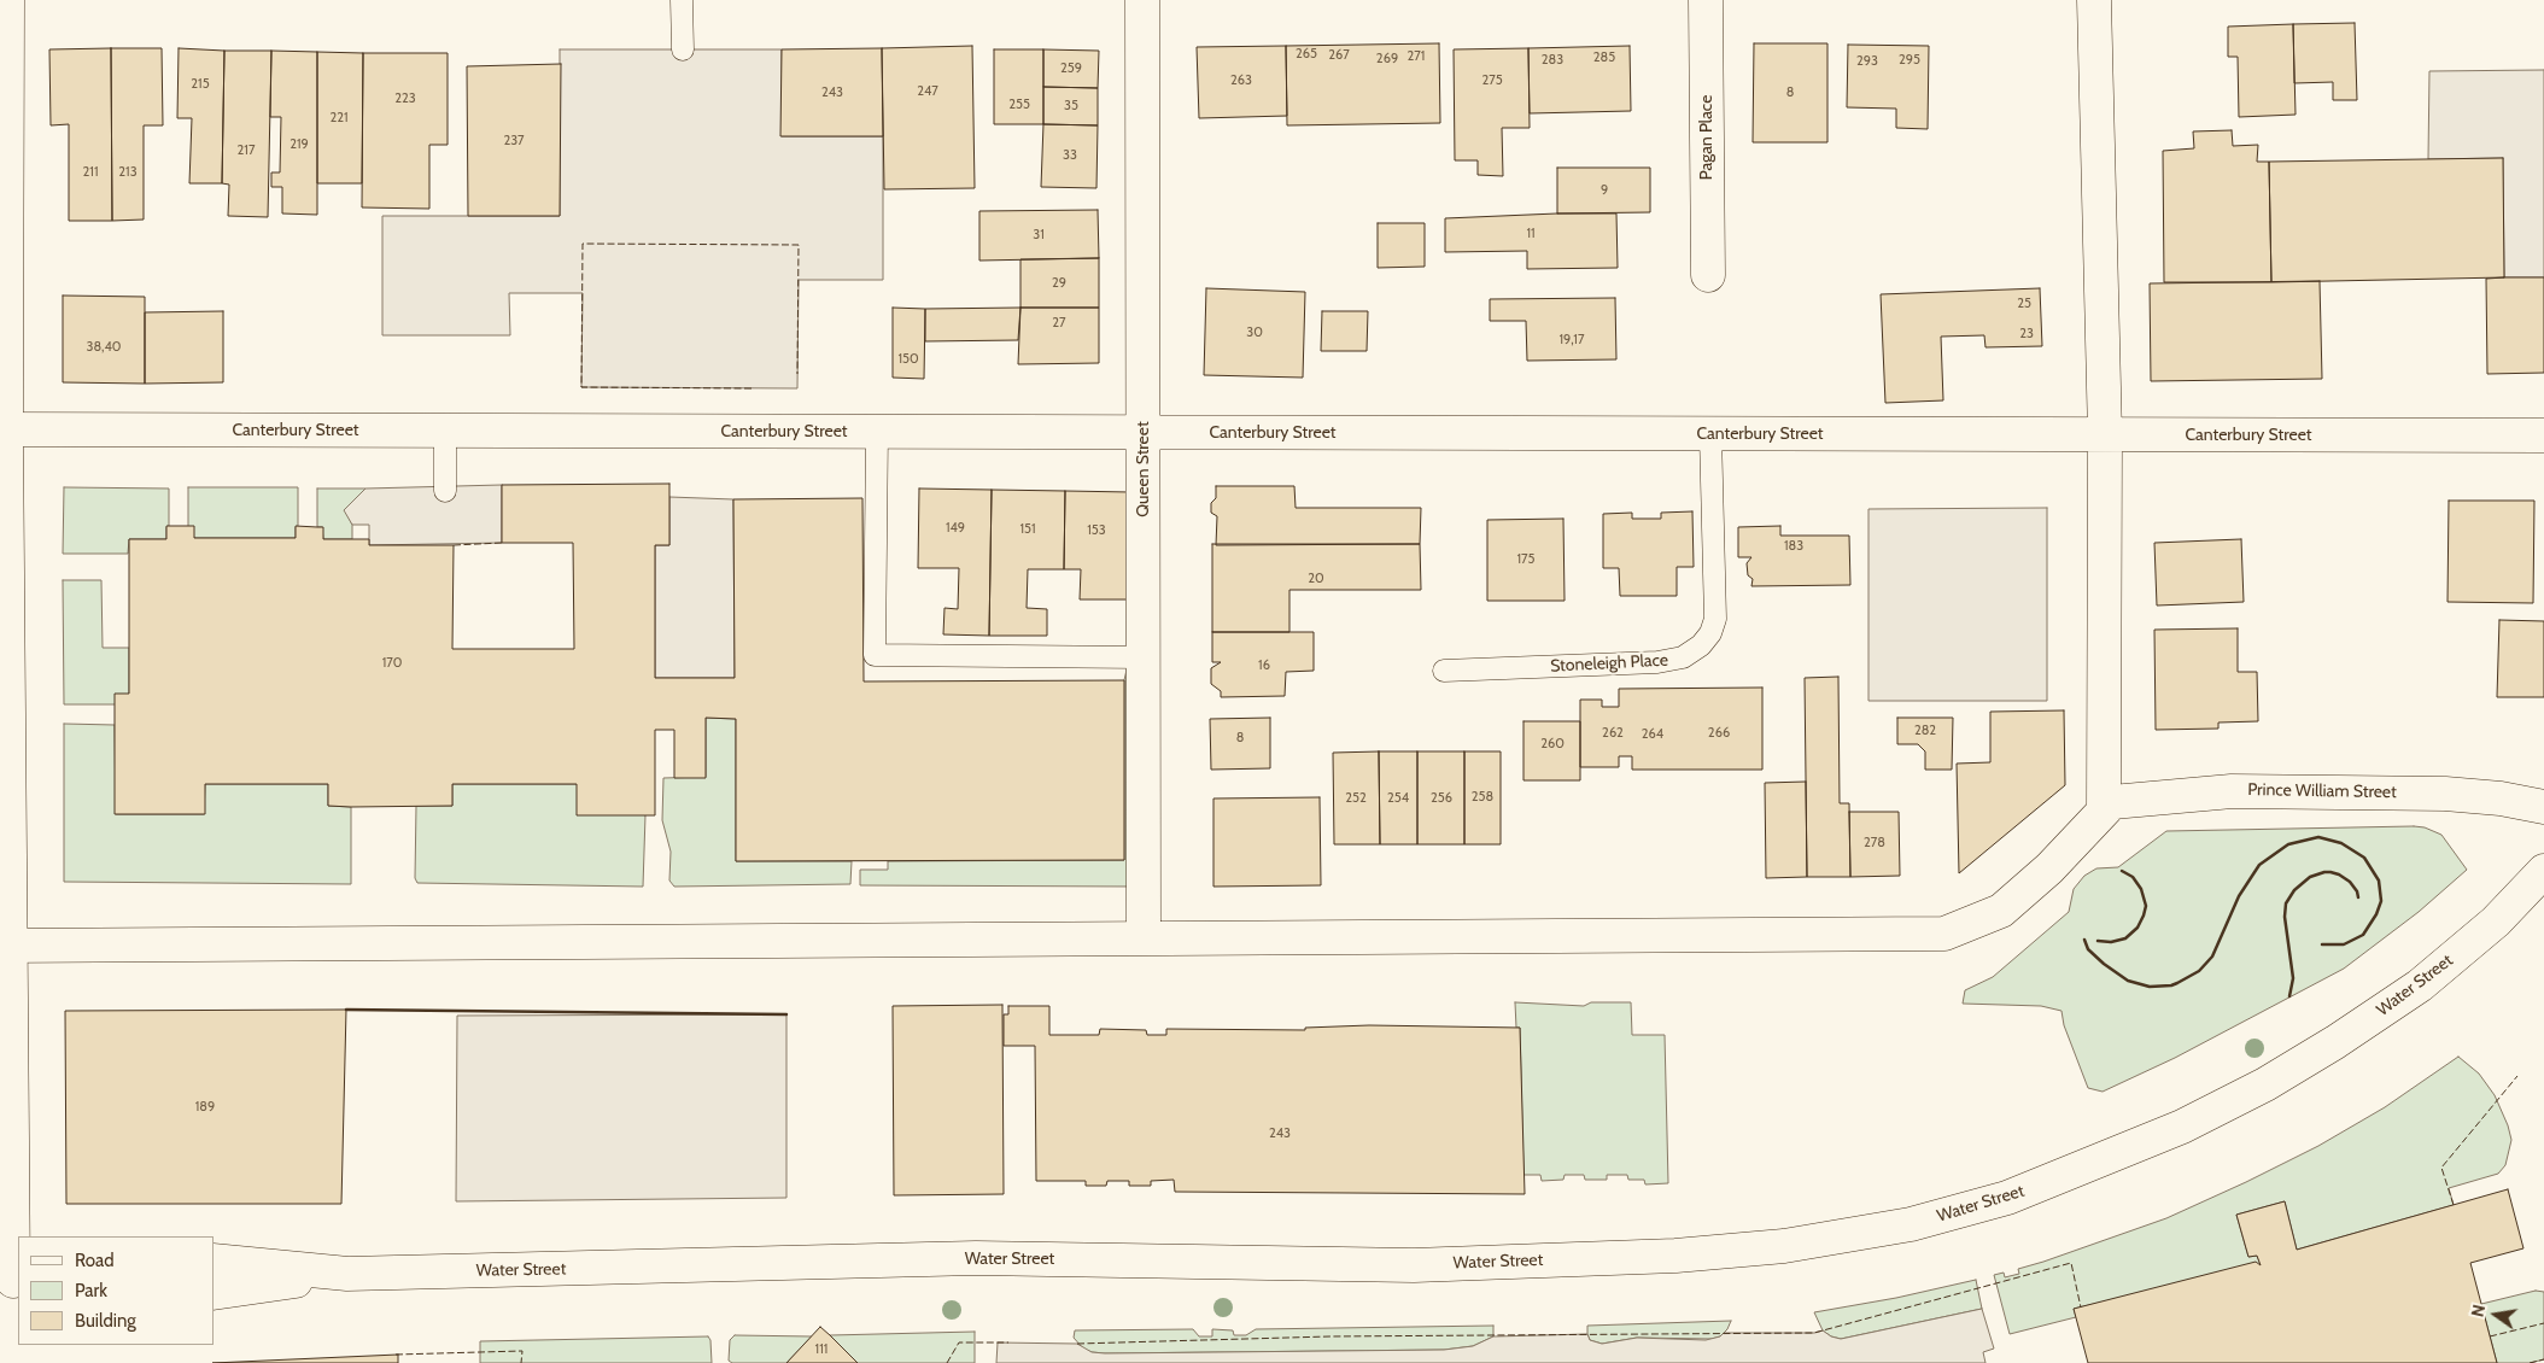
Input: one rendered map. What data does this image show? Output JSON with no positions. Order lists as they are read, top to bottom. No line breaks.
{"streets":{"street":["Pagan Place","Canterbury Street","Queen Street","Prince William Street","Water Street"],"lane":["Stoneleigh Place"]},"crossings":[["Canterbury Street","Queen Street"],["Canterbury Street","Stoneleigh Place"]],"house_numbers":["265","267","271","285","269","283","295","293","259","263","275","215","247","243","8","223","255","35","221","237","219","217","33","211","213","9","11","31","29","25","27","30","23","19,17","38,40","150","149","151","153","183","175","20","170","16","282","262","266","264","8","260","258","252","254","256","278","189","243","111"],"legend":["Road","Park","Building"],"north":"left"}
